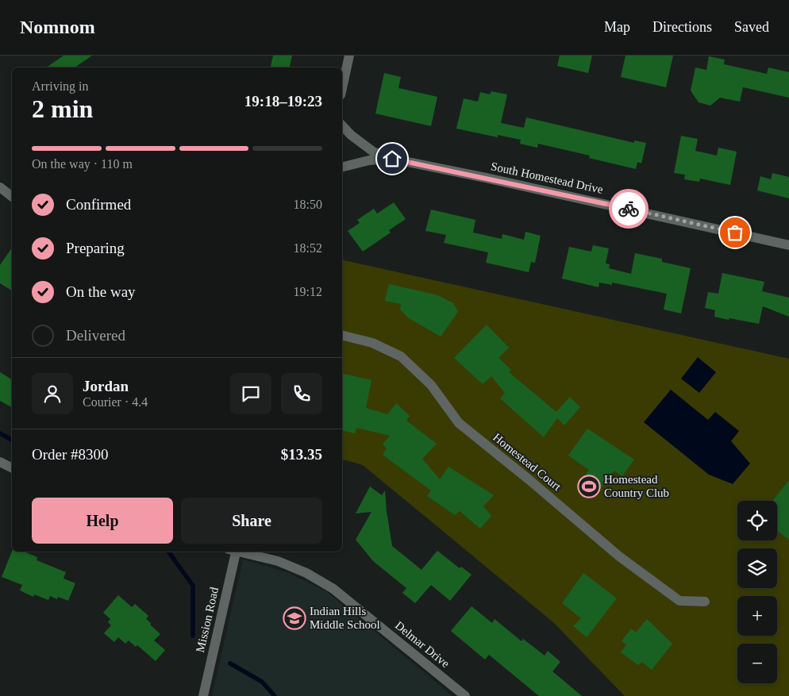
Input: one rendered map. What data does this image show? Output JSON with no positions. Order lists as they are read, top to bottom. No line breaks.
{"streets":{"street":["South Homestead Drive","Homestead Court","Mission Road","Delmar Drive"]},"places":{"sports":["Homestead Country Club"],"school or university":["Indian Hills Middle School"]},"page":{"header":"Nomnom","nav":["Map","Directions","Saved"],"heading":["2 min","Arriving in","19:18–19:23"],"panel":["Jordan","Courier · 4.4","Order #8300","$13.35"],"bar":"On the way · 110 m","list":[["Confirmed","18:50"],["Preparing","18:52"],["On the way","19:12"],"Delivered"],"buttons":["Help","Share"],"map_buttons":["+","−"]}}
